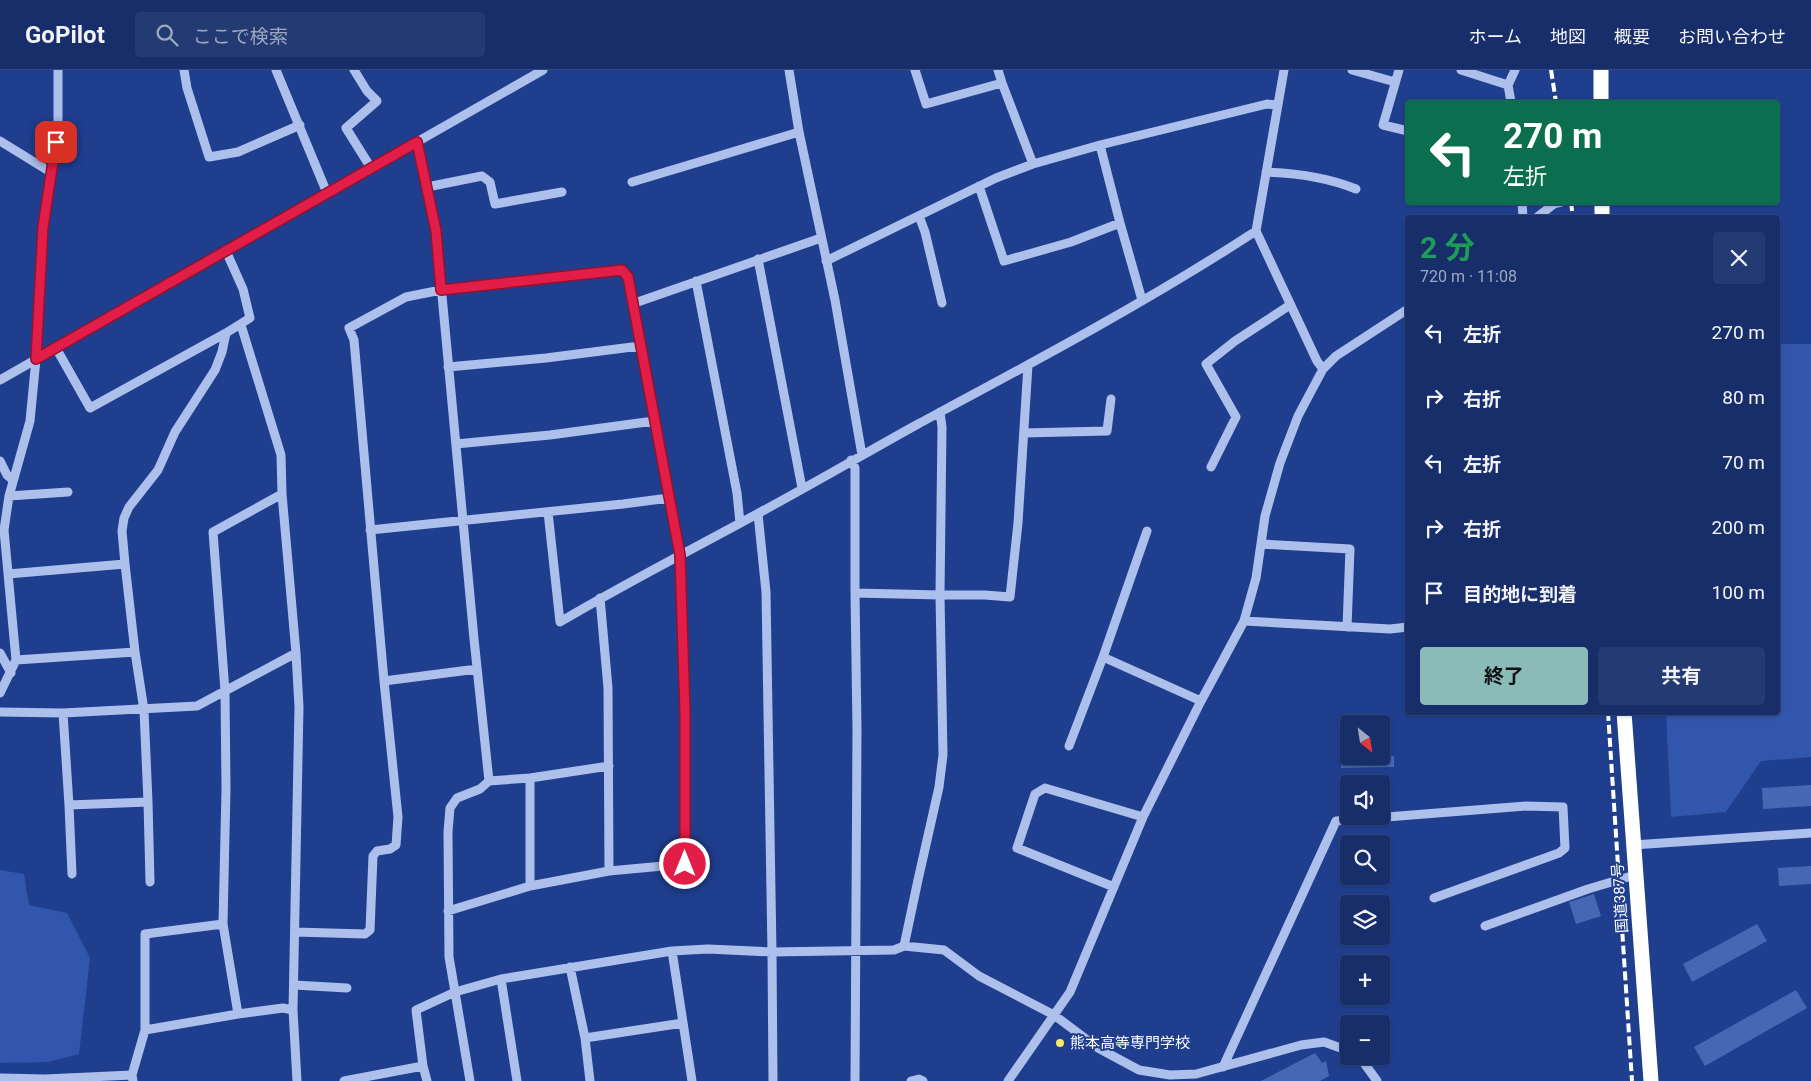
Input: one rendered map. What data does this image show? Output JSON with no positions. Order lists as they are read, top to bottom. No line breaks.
{"streets":{"highway":["国道387号"]},"places":["熊本高等専門学校"],"north":"bottom right","page":{"header":"GoPilot","search":"ここで検索","nav":["ホーム","地図","概要","お問い合わせ"],"turn":["270 m","左折"],"heading":["2 分","720 m · 11:08"],"list":[{"name":"左折","value":"270 m"},{"name":"右折","value":"80 m"},{"name":"左折","value":"70 m"},{"name":"右折","value":"200 m"},{"name":"目的地に到着","value":"100 m"}],"buttons":["終了","共有"],"map_buttons":["+","−"]}}
